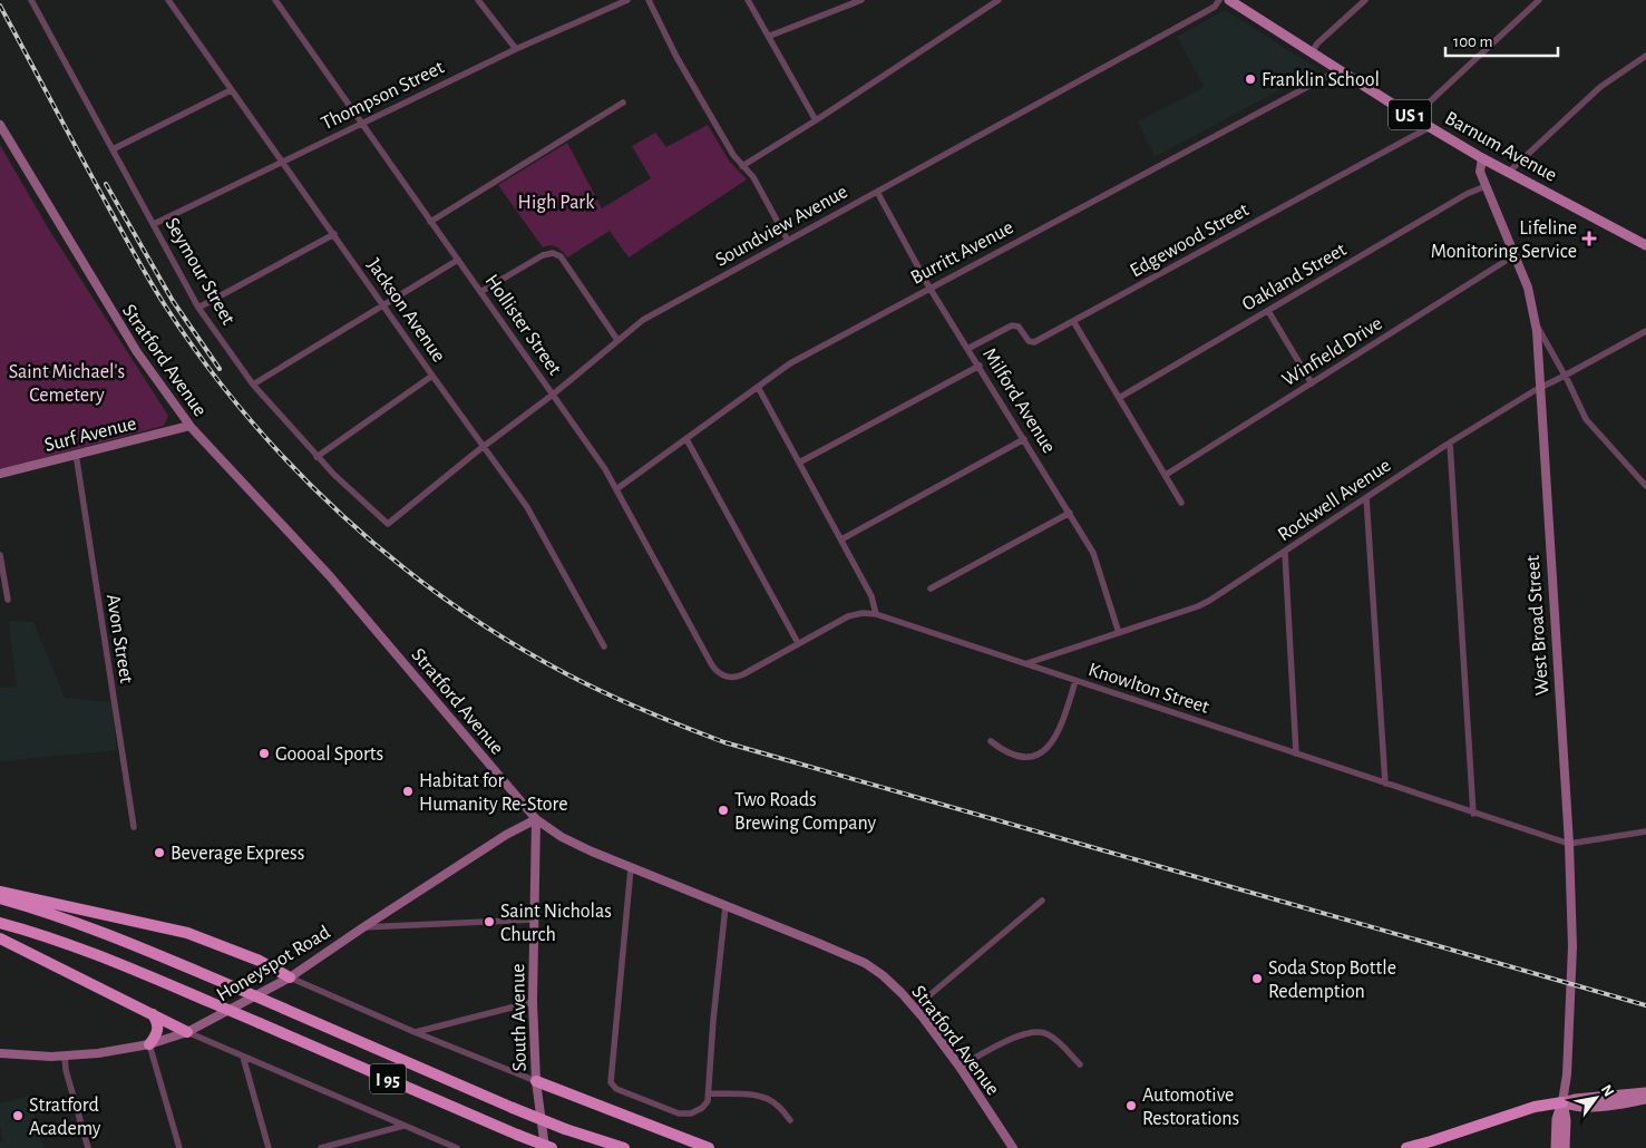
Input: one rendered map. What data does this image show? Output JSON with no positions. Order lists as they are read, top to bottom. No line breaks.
{"streets":{"highway":["I 95"],"main road":["US 1","Barnum Avenue","Stratford Avenue","Surf Avenue","West Broad Street","Honeyspot Road","South Avenue"],"street":["Thompson Street","Soundview Avenue","Edgewood Street","Burritt Avenue","Seymour Street","Oakland Street","Jackson Avenue","Hollister Street","Winfield Drive","Milford Avenue","Rockwell Avenue","Avon Street","Knowlton Street"]},"crossings":[["Thompson Street","Seymour Street"],["Thompson Street","Jackson Avenue"],["Thompson Street","Hollister Street"],["Barnum Avenue","Edgewood Street"],["Barnum Avenue","Burritt Avenue"],["Barnum Avenue","West Broad Street"],["Soundview Avenue","Seymour Street"],["Soundview Avenue","Jackson Avenue"],["Soundview Avenue","Hollister Street"],["Soundview Avenue","Milford Avenue"],["Edgewood Street","Milford Avenue"],["Burritt Avenue","Hollister Street"],["Burritt Avenue","Milford Avenue"],["Oakland Street","West Broad Street"],["Hollister Street","Knowlton Street"],["Winfield Drive","West Broad Street"],["Stratford Avenue","Surf Avenue"],["Stratford Avenue","Honeyspot Road"],["Stratford Avenue","South Avenue"],["Milford Avenue","Rockwell Avenue"],["Surf Avenue","Avon Street"],["Rockwell Avenue","West Broad Street"],["Rockwell Avenue","Knowlton Street"],["West Broad Street","Knowlton Street"],["Honeyspot Road","South Avenue"]],"parks":["High Park","Saint Michael's Cemetery"],"places":{"other":["Franklin School","Goooal Sports","Habitat for Humanity Re-Store","Two Roads Brewing Company","Beverage Express","Saint Nicholas Church","Soda Stop Bottle Redemption","Automotive Restorations","Stratford Academy"],"health":["Lifeline Monitoring Service"]},"scale_bar":"100 m","north":"top right"}
